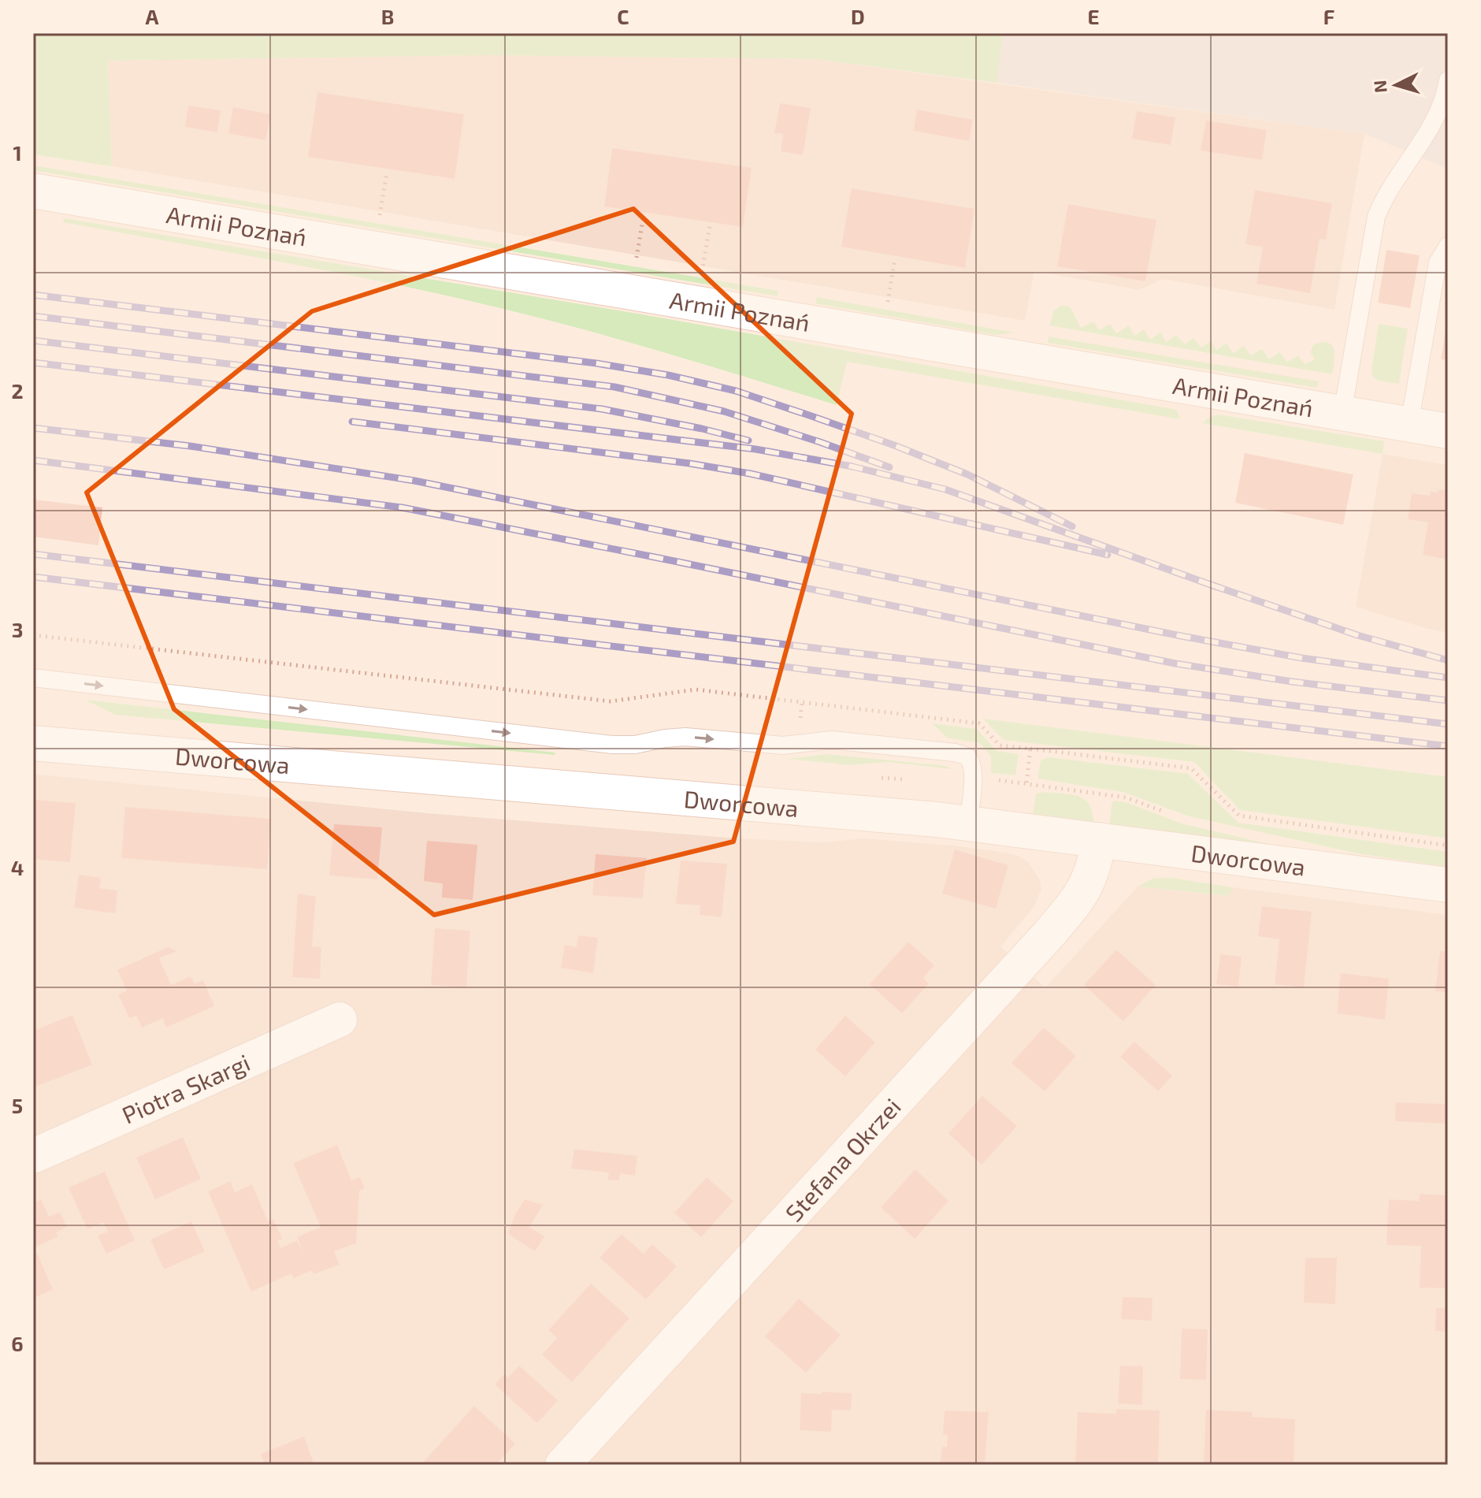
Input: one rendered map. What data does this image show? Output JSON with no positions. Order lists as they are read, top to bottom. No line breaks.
{"streets":{"street":["Armii Poznań","Dworcowa","Piotra Skargi","Stefana Okrzei"]},"crossings":[["Dworcowa","Stefana Okrzei"]],"north":"left","grid":{"columns":["A","B","C","D","E","F"],"rows":["1","2","3","4","5","6"]}}
